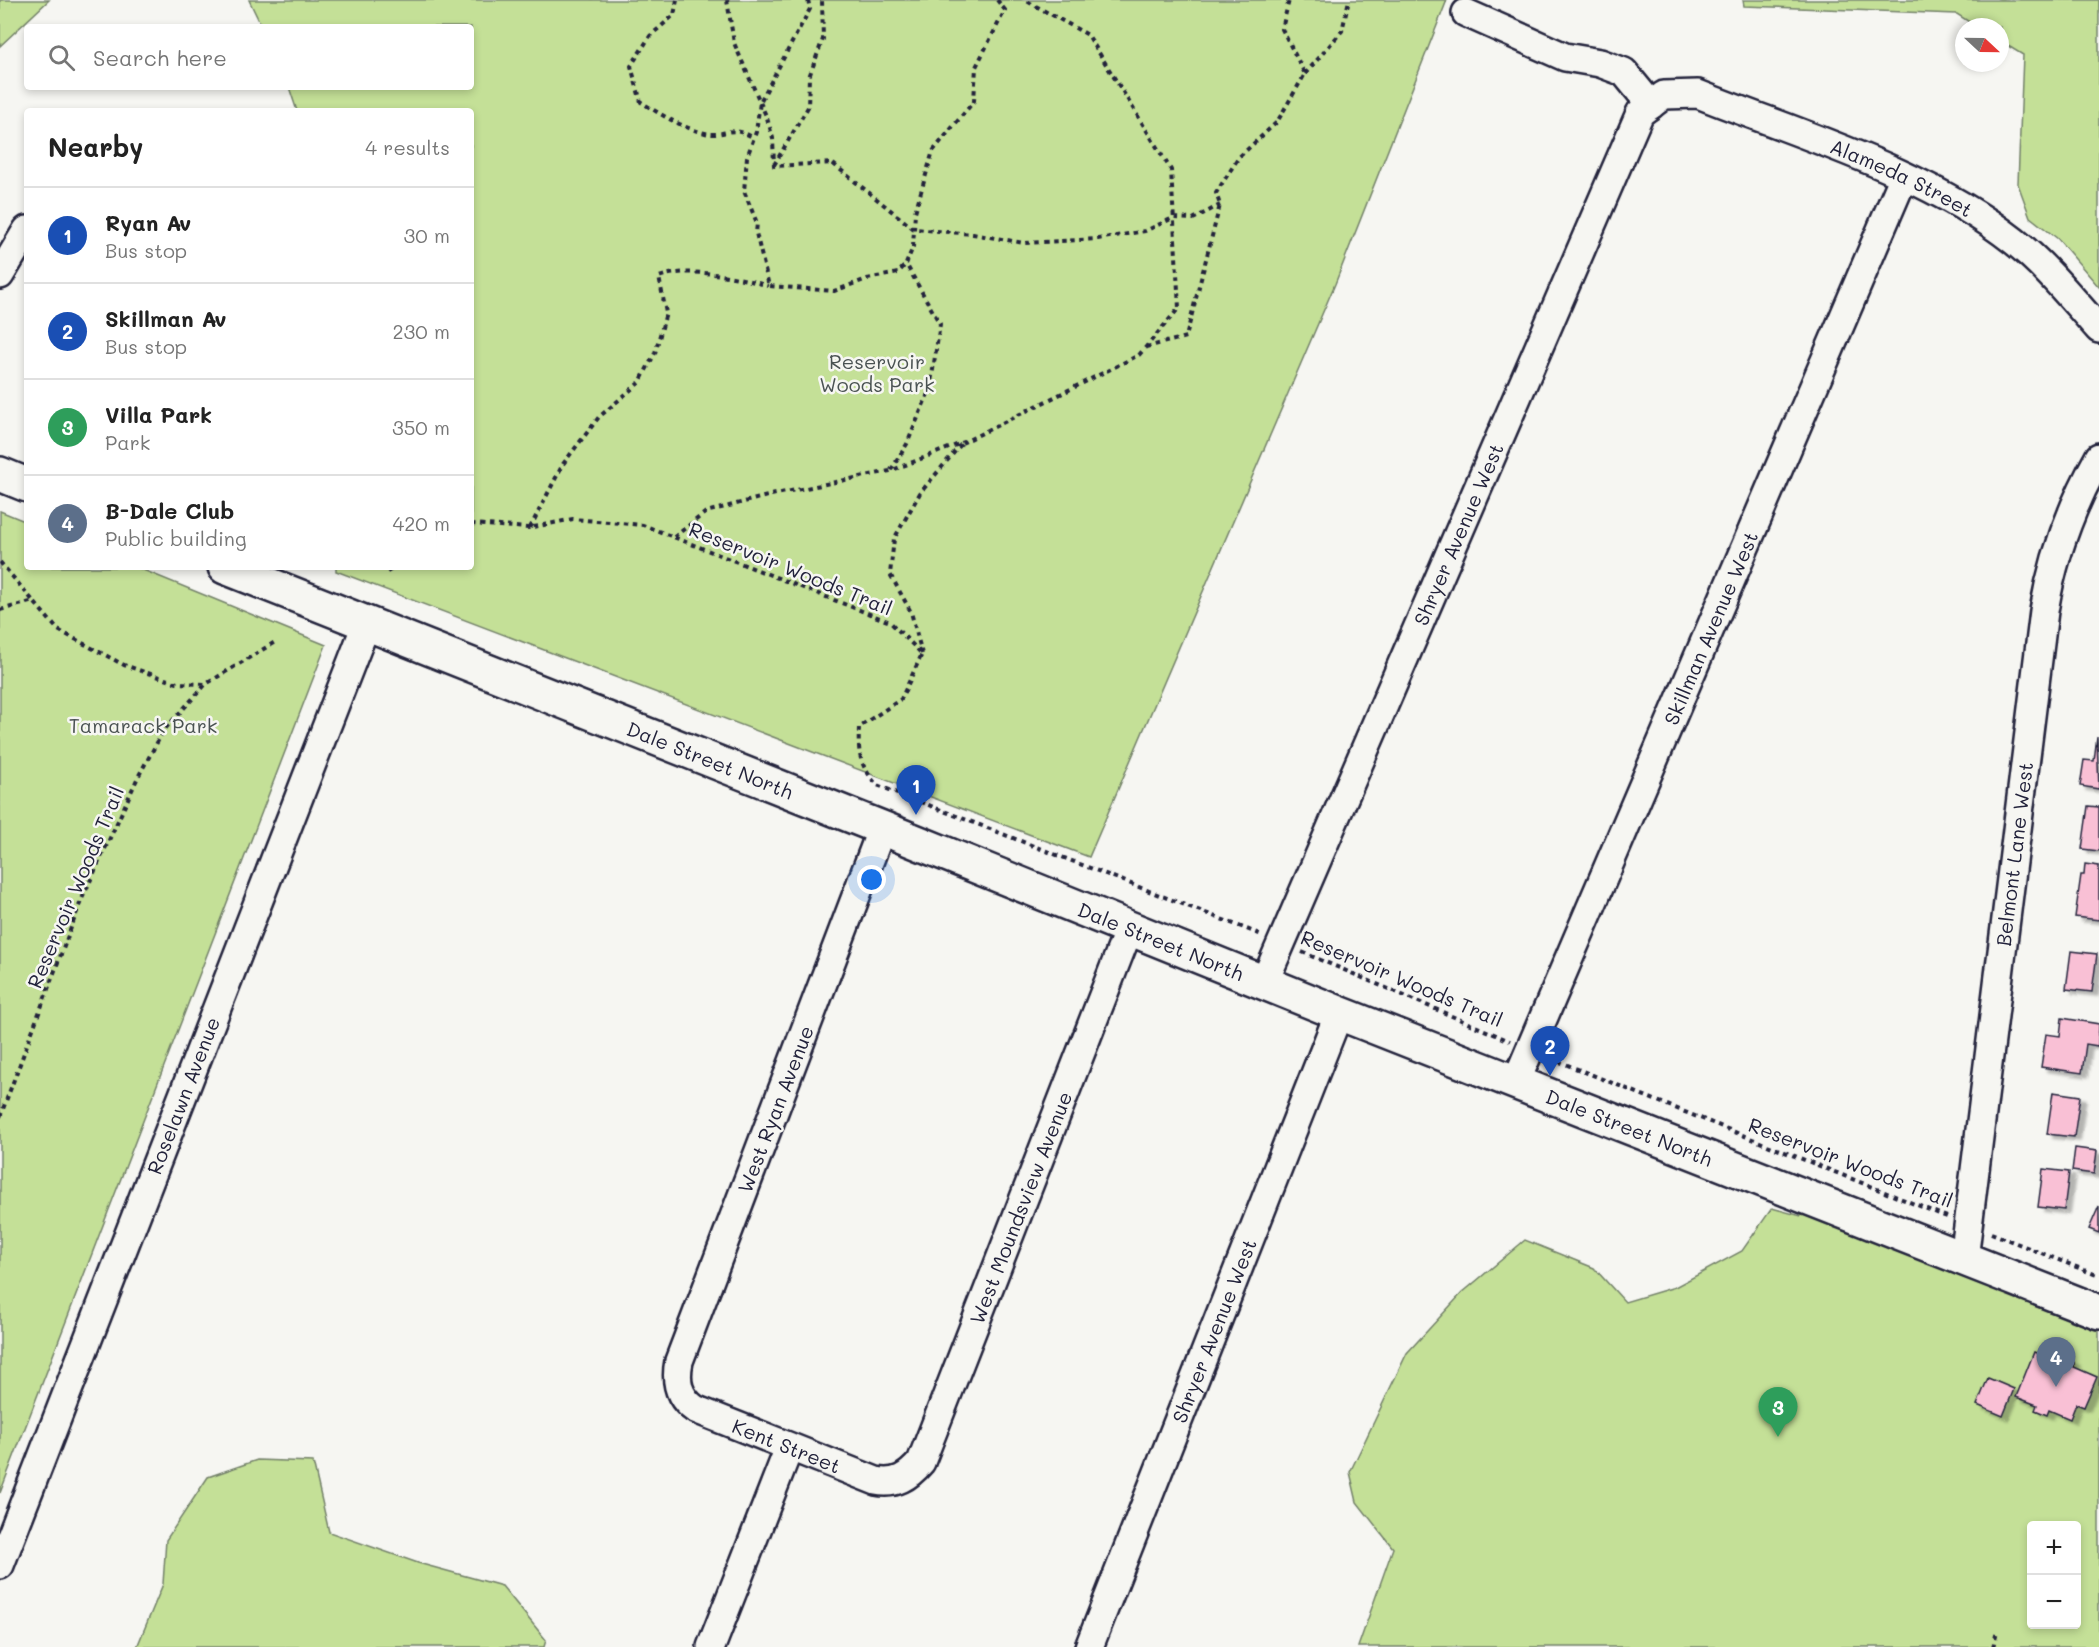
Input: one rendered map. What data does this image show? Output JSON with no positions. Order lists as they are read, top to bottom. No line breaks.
{"streets":{"main road":["Dale Street North"],"street":["Alameda Street","Shryer Avenue West","Skillman Avenue West","Belmont Lane West","Roselawn Avenue","West Ryan Avenue","West Moundsview Avenue","Kent Street"],"path":["Reservoir Woods Trail"]},"crossings":[["Alameda Street","Shryer Avenue West"],["Alameda Street","Skillman Avenue West"],["Shryer Avenue West","Reservoir Woods Trail"],["Shryer Avenue West","Dale Street North"],["Reservoir Woods Trail","Skillman Avenue West"],["Reservoir Woods Trail","Belmont Lane West"],["Skillman Avenue West","Dale Street North"],["Dale Street North","Belmont Lane West"],["Dale Street North","Roselawn Avenue"],["Dale Street North","West Ryan Avenue"],["Dale Street North","West Moundsview Avenue"],["West Ryan Avenue","Kent Street"],["West Moundsview Avenue","Kent Street"]],"parks":["Reservoir Woods Park","Tamarack Park"],"north":"right","page":{"search":"Search here","heading":["Nearby","4 results"],"list":[{"mark":"1","name":"Ryan Av","note":"Bus stop","value":"30 m"},{"mark":"2","name":"Skillman Av","note":"Bus stop","value":"230 m"},{"mark":"3","name":"Villa Park","note":"Park","value":"350 m"},{"mark":"4","name":"B-Dale Club","note":"Public building","value":"420 m"}],"pins":["1","2","4","3"],"map_buttons":["+","−"]}}
